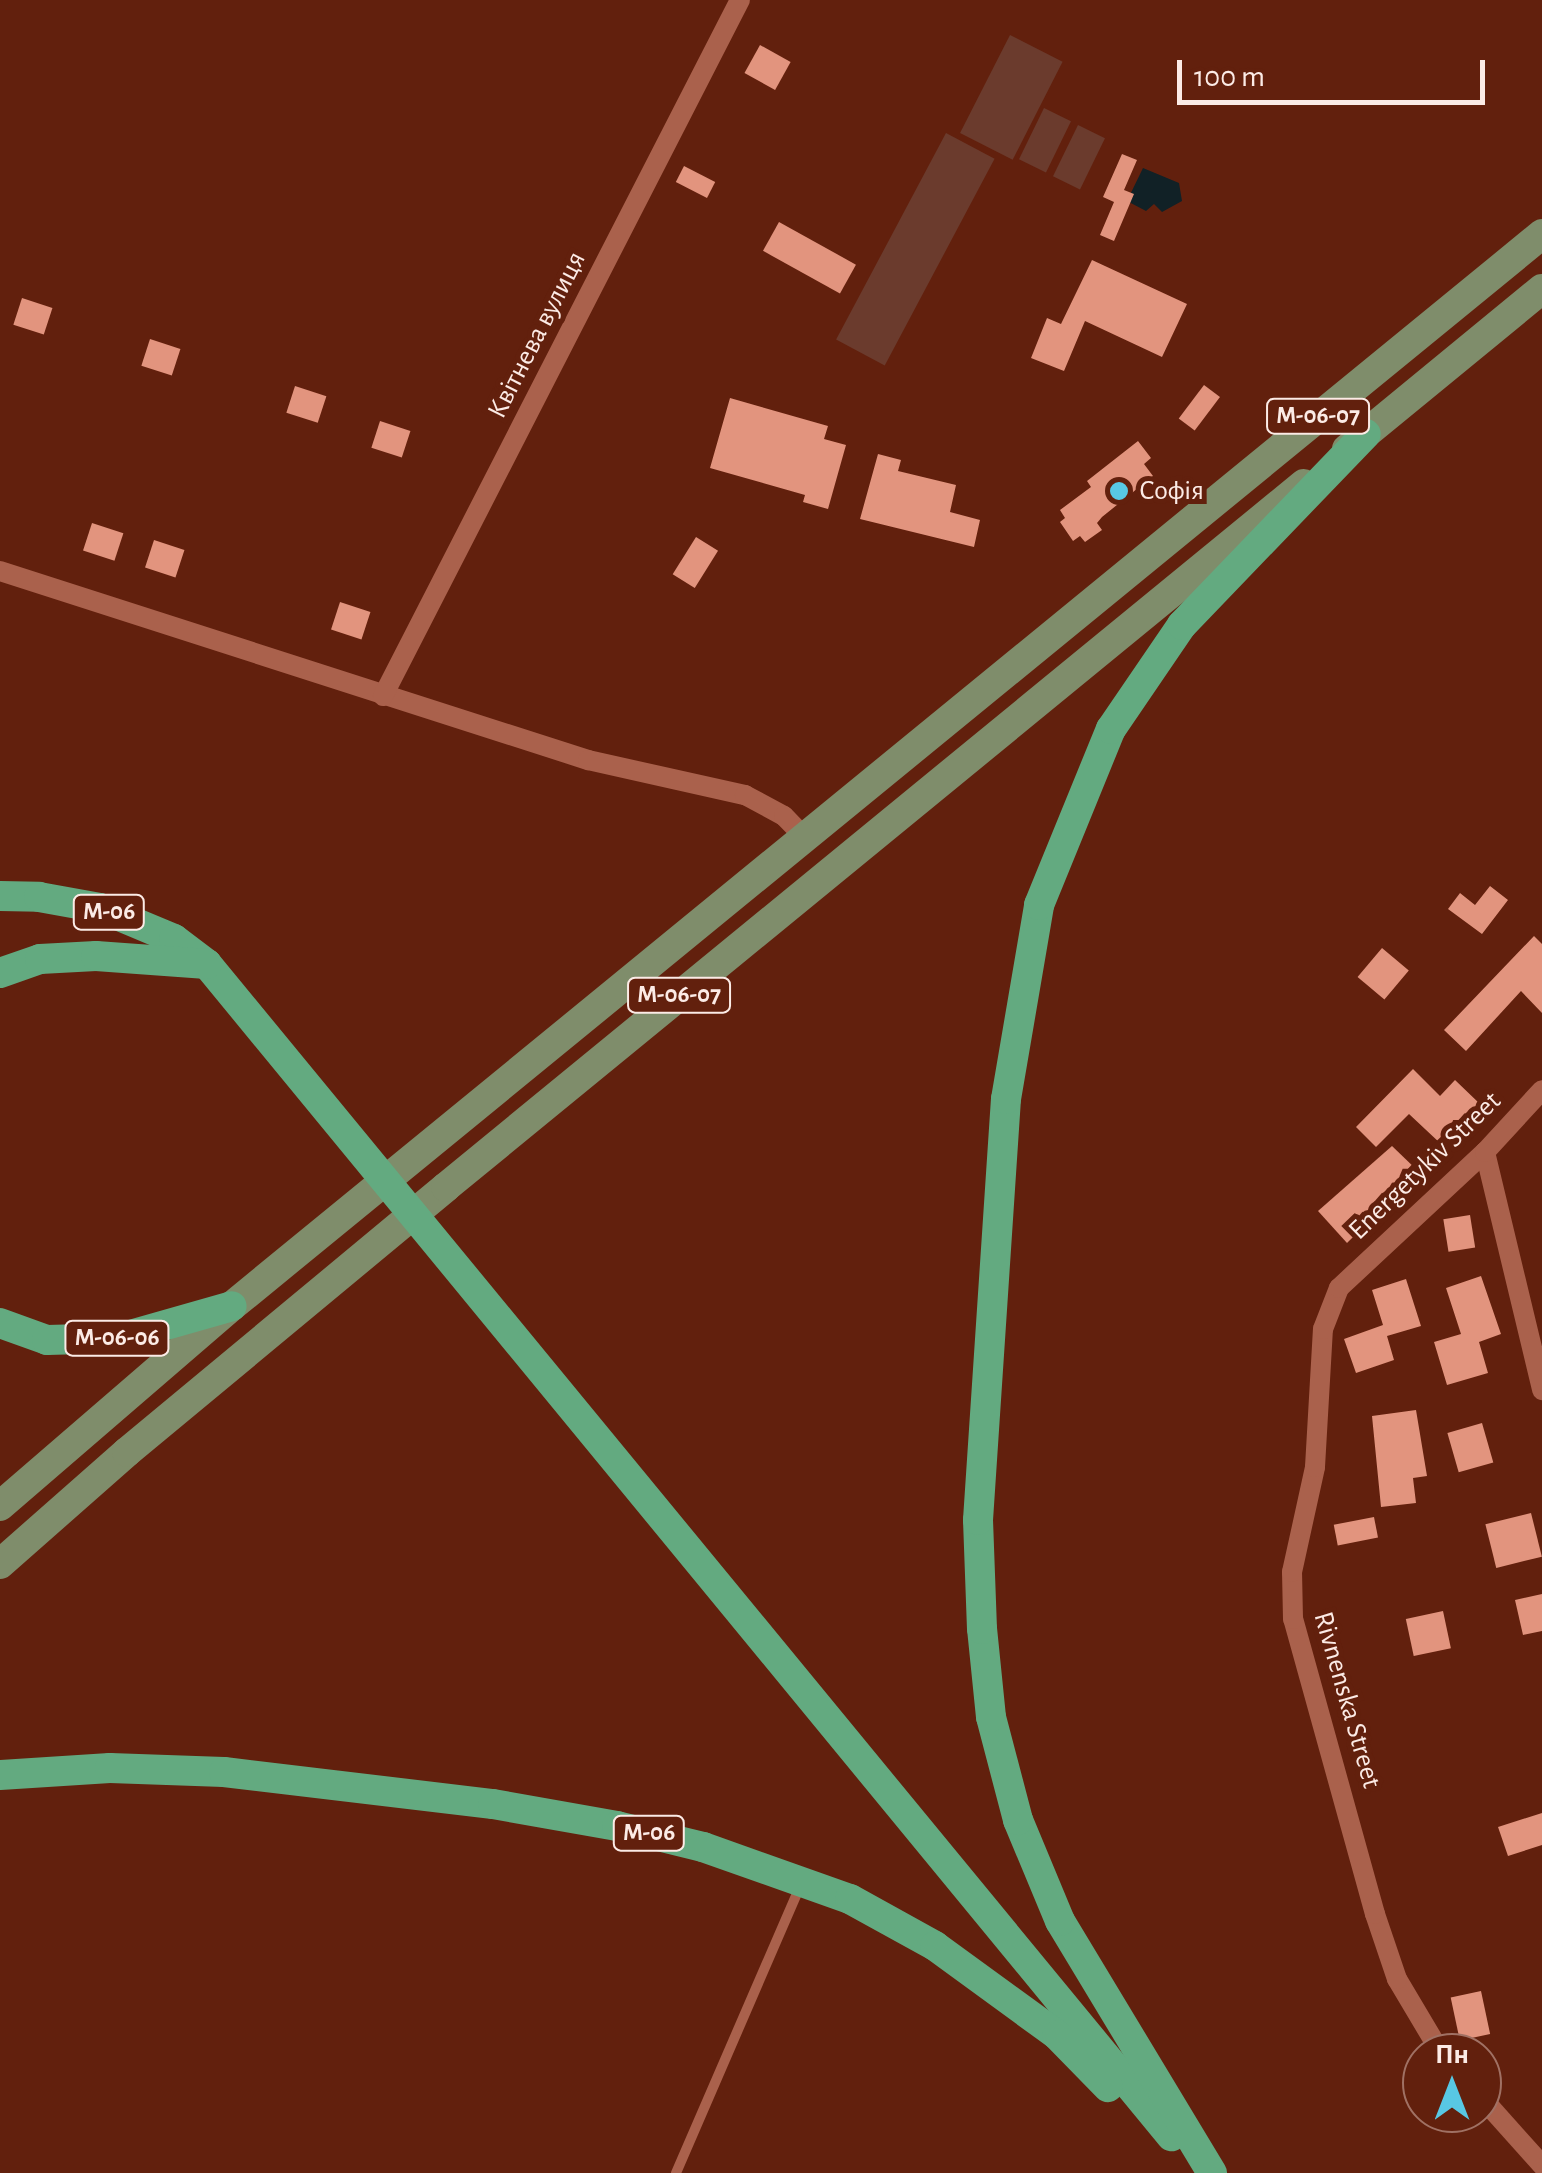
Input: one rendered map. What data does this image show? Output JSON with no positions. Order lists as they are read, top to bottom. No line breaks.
{"streets":{"highway":["М-06","М-06-06"],"main road":["М-06-07"],"street":["Квітнева вулиця","Energetykiv Street","Rivnenska Street"]},"crossings":[["М-06-07","М-06-06"],["Energetykiv Street","Rivnenska Street"]],"places":["Софія"],"scale_bar":"100 m","north":"top"}
